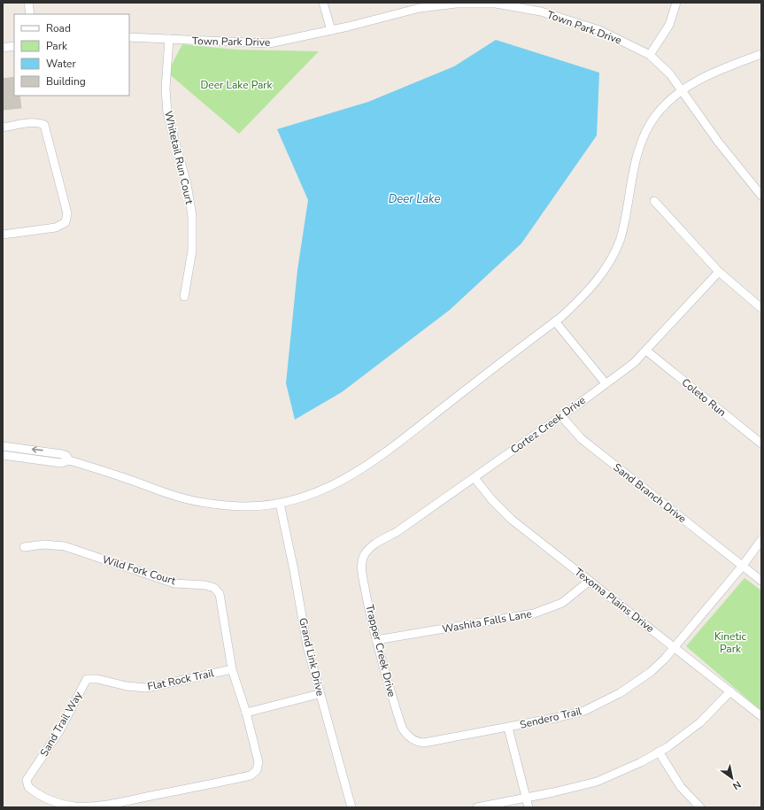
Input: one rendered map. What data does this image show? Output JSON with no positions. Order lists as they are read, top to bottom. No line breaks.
{"streets":{"street":["Town Park Drive","Whitetail Run Court","Coleto Run","Cortez Creek Drive","Sand Branch Drive","Wild Fork Court","Texoma Plains Drive","Washita Falls Lane","Trapper Creek Drive","Grand Link Drive","Flat Rock Trail","Sendero Trail","Sand Trail Way"]},"crossings":[["Town Park Drive","Whitetail Run Court"],["Coleto Run","Cortez Creek Drive"],["Cortez Creek Drive","Sand Branch Drive"],["Cortez Creek Drive","Texoma Plains Drive"],["Cortez Creek Drive","Trapper Creek Drive"],["Sand Branch Drive","Sendero Trail"],["Wild Fork Court","Flat Rock Trail"],["Wild Fork Court","Sand Trail Way"],["Texoma Plains Drive","Washita Falls Lane"],["Texoma Plains Drive","Sendero Trail"],["Washita Falls Lane","Trapper Creek Drive"],["Trapper Creek Drive","Sendero Trail"],["Flat Rock Trail","Sand Trail Way"]],"water":["Deer Lake"],"parks":["Deer Lake Park","Kinetic Park"],"legend":["Road","Park","Water","Building"],"north":"bottom right"}
